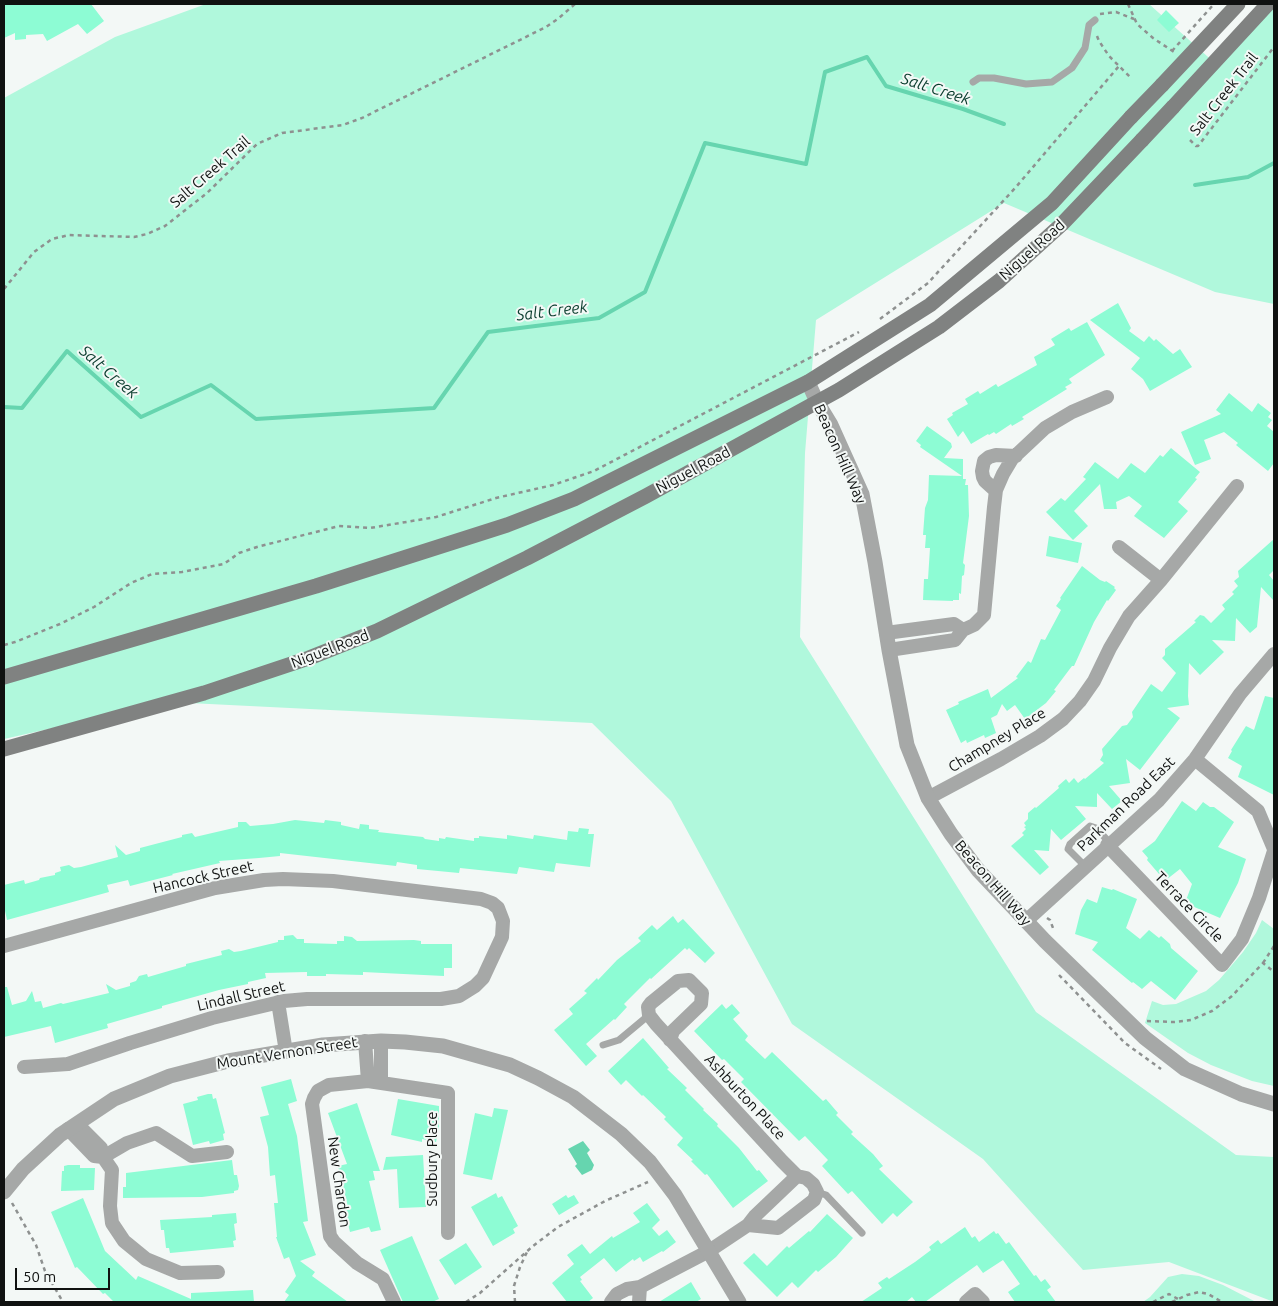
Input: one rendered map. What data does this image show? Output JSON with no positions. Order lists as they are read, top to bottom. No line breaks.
{"streets":{"main road":["Niguel Road"],"street":["Beacon Hill Way","Champney Place","Parkman Road East","Hancock Street","Terrace Circle","Lindall Street","Mount Vernon Street","Ashburton Place","Sudbury Place","New Chardon"],"path":["Salt Creek Trail"]},"crossings":[["Niguel Road","Beacon Hill Way"],["Beacon Hill Way","Champney Place"],["Beacon Hill Way","Parkman Road East"],["Parkman Road East","Terrace Circle"],["Hancock Street","Lindall Street"],["Sudbury Place","New Chardon"]],"water":["Salt Creek"],"scale_bar":"50 m"}
